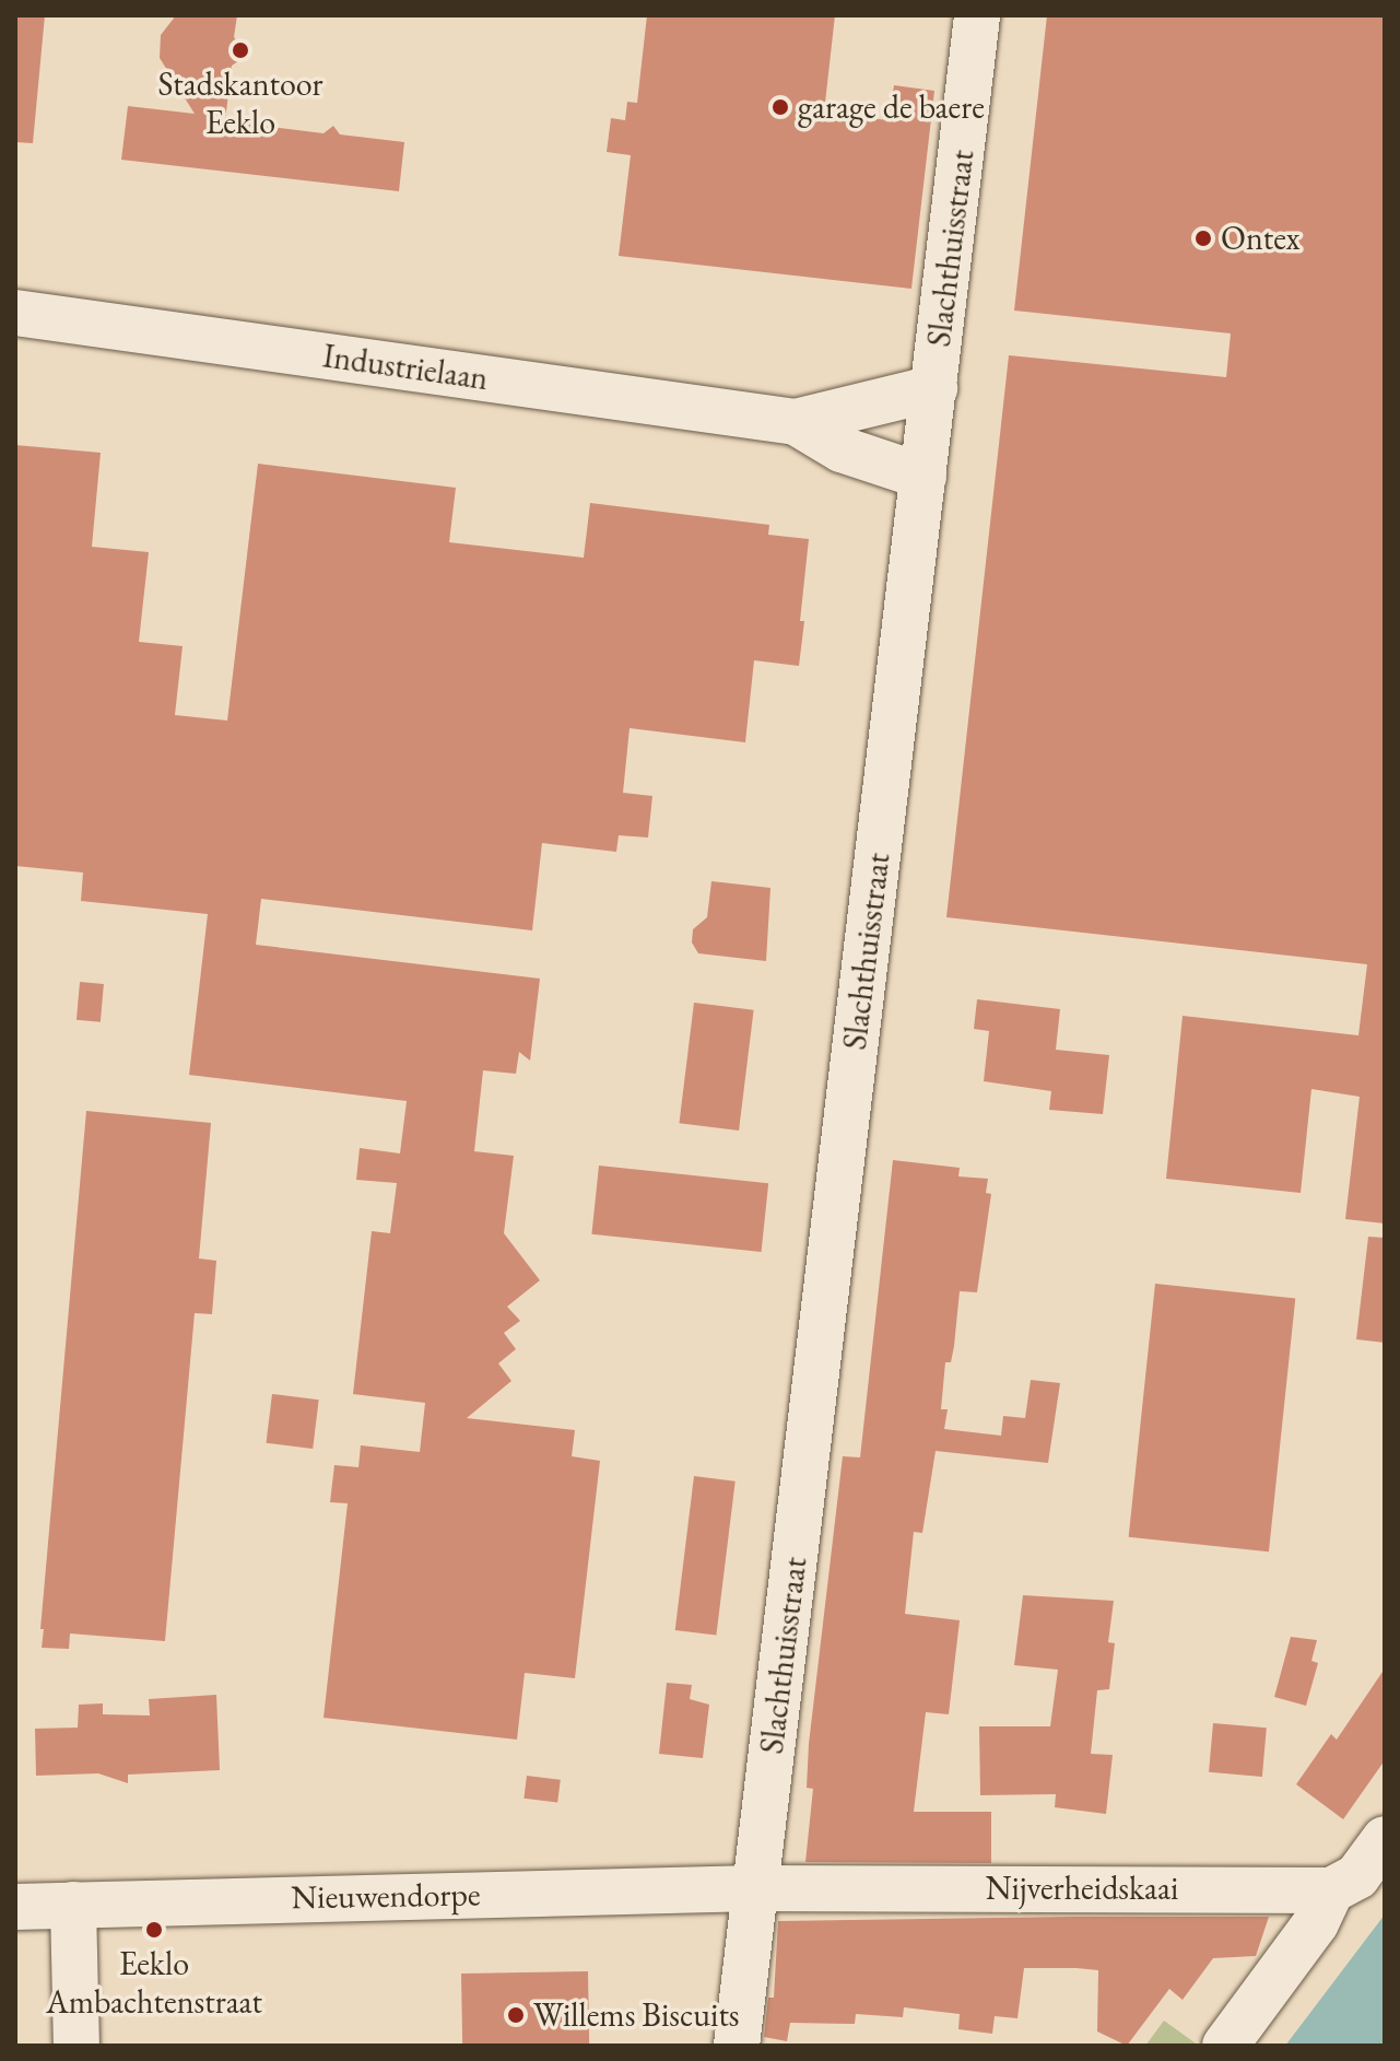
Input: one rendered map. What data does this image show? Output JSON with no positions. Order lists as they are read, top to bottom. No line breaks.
{"streets":{"street":["Slachthuisstraat","Industrielaan","Nijverheidskaai","Nieuwendorpe"]},"crossings":[["Slachthuisstraat","Industrielaan"],["Slachthuisstraat","Nijverheidskaai"],["Slachthuisstraat","Nieuwendorpe"],["Nijverheidskaai","Nieuwendorpe"]],"places":["Stadskantoor Eeklo","garage de baere","Ontex","Eeklo Ambachtenstraat","Willems Biscuits"]}
